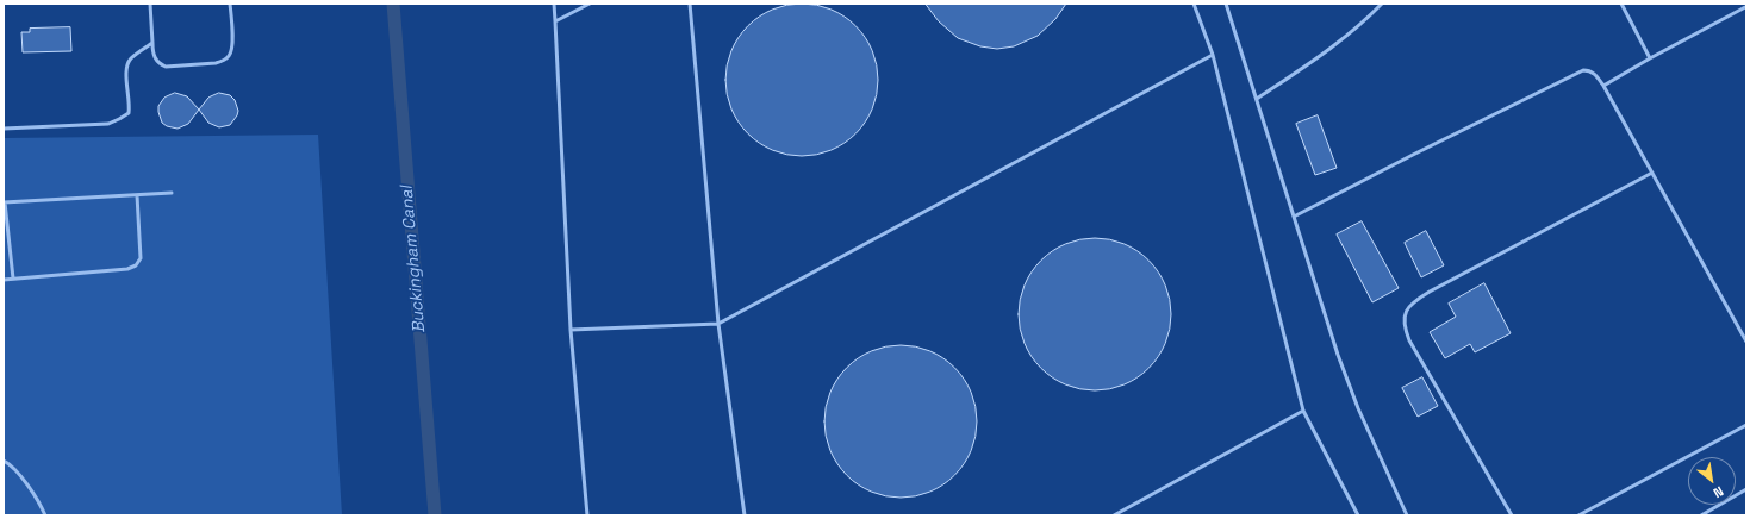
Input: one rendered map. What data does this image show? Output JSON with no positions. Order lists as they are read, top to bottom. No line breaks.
{"water":["Buckingham Canal"],"north":"bottom right"}
